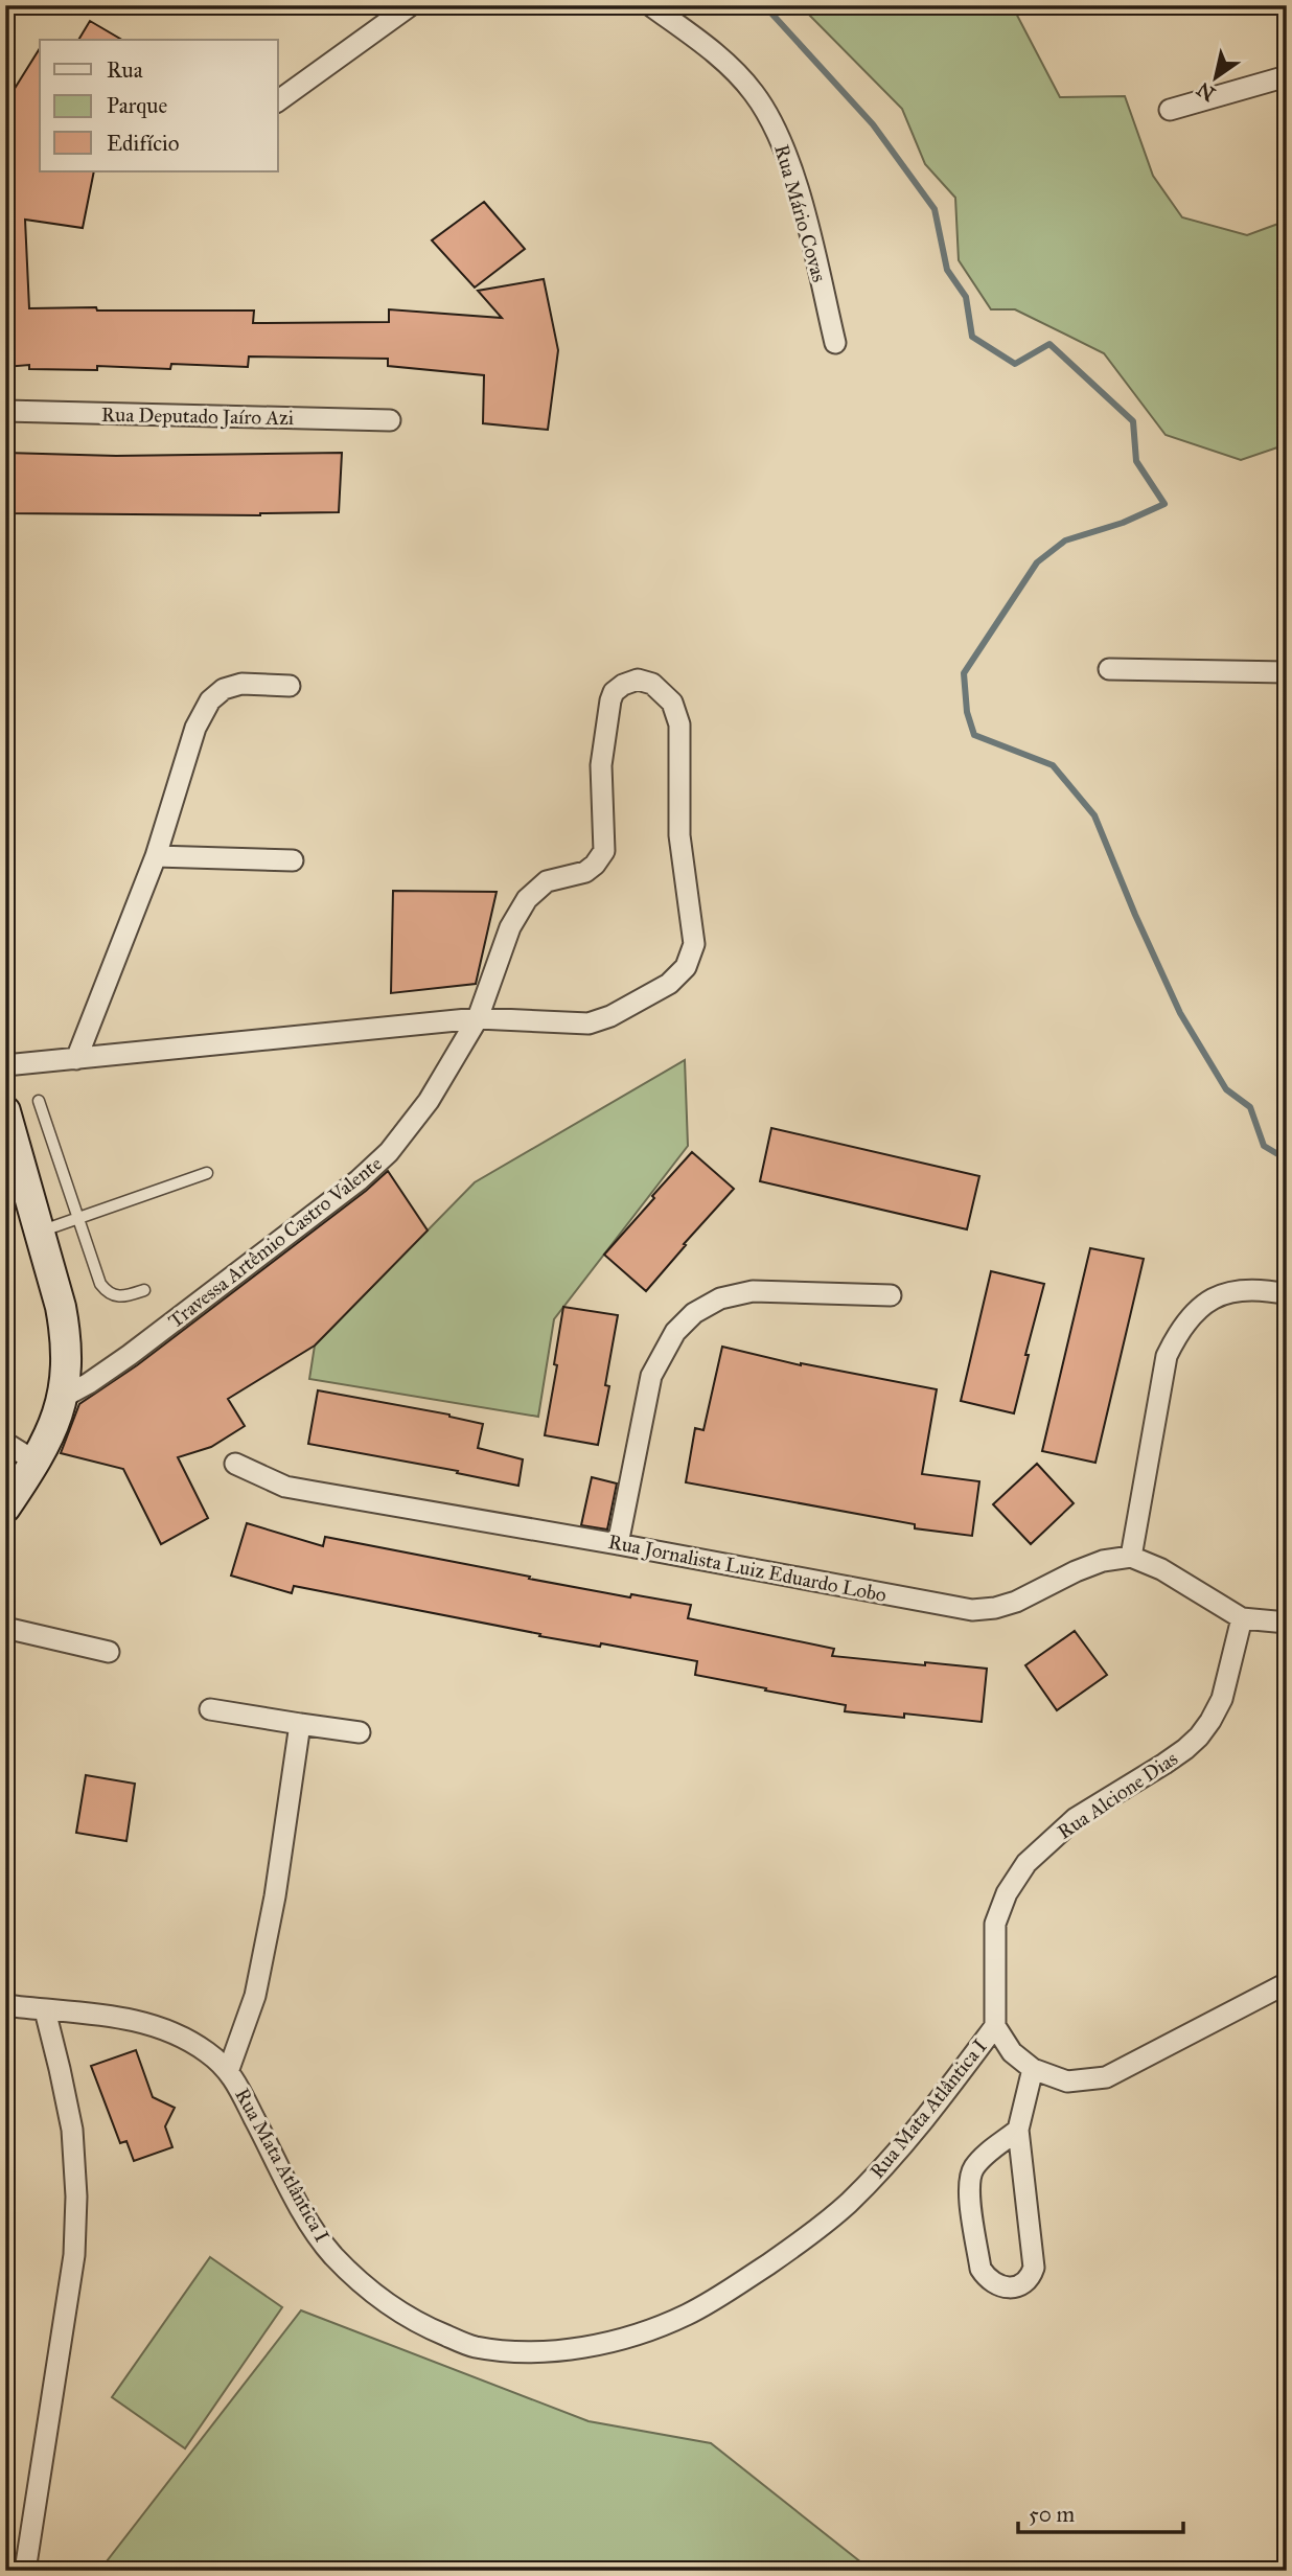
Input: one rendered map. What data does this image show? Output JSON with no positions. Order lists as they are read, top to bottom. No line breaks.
{"streets":{"street":["Rua Mário Covas","Rua Deputado Jaíro Azi","Travessa Artêmio Castro Valente","Rua Jornalista Luiz Eduardo Lobo","Rua Alcione Dias","Rua Mata Atlântica I"]},"crossings":[["Rua Alcione Dias","Rua Mata Atlântica I"]],"legend":["Rua","Parque","Edifício"],"scale_bar":"50 m","north":"bottom left"}
